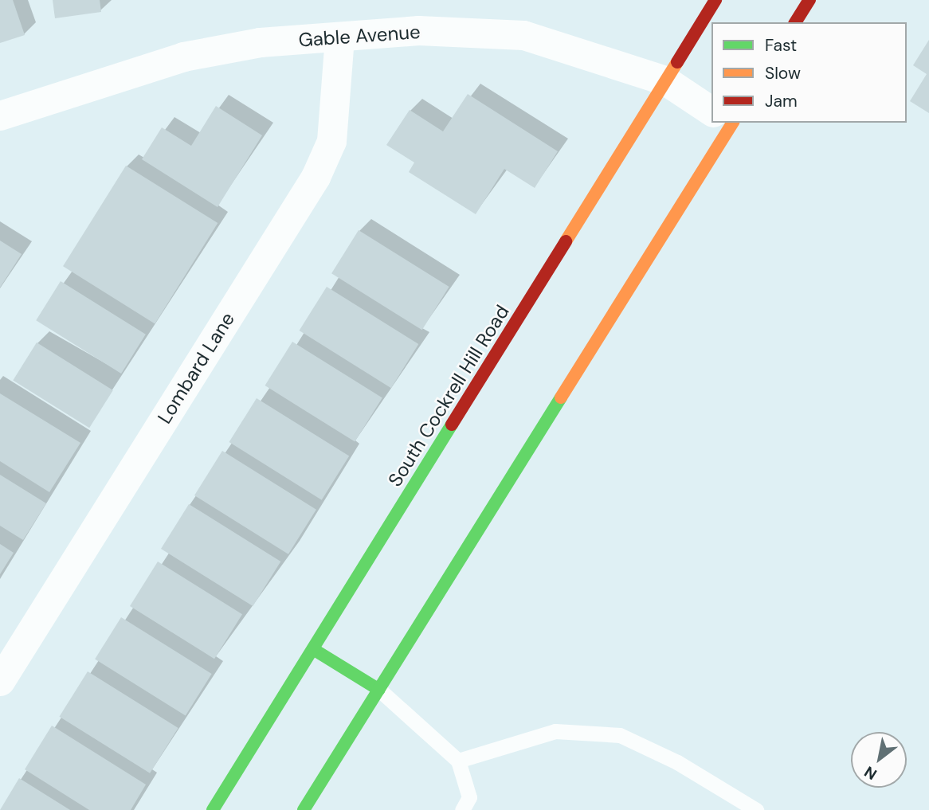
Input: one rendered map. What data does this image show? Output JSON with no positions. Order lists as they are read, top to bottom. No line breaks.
{"streets":{"main road":["South Cockrell Hill Road"],"street":["Gable Avenue","Lombard Lane"]},"crossings":[["Gable Avenue","Lombard Lane"],["Gable Avenue","South Cockrell Hill Road"]],"legend":["Fast","Slow","Jam"],"north":"bottom left"}
